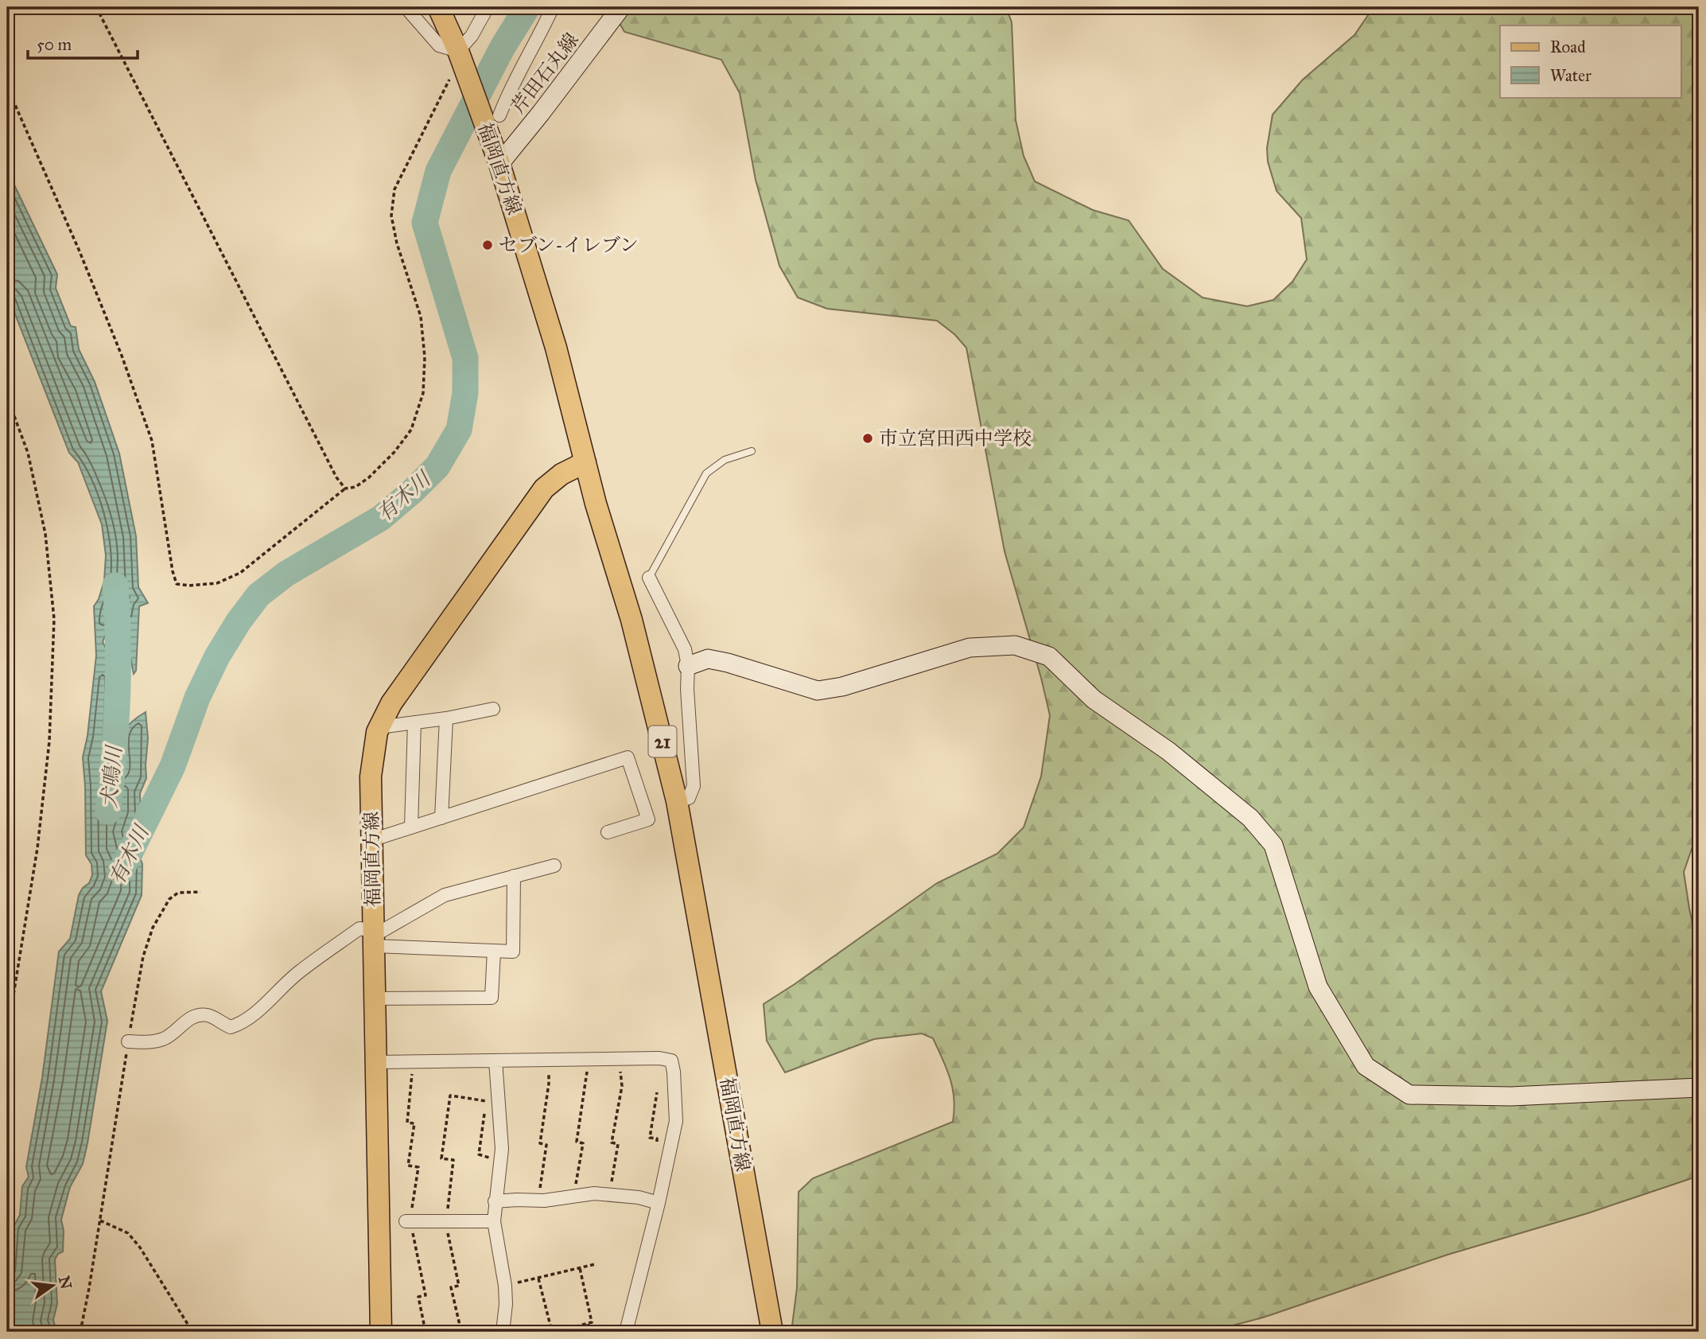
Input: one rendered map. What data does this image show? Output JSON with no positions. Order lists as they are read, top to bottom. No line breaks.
{"streets":{"main road":["福岡直方線","21"],"street":["芹田石丸線"]},"crossings":[["芹田石丸線","福岡直方線"]],"water":["有木川","犬鳴川"],"places":["セブン-イレブン","市立宮田西中学校"],"legend":["Road","Water"],"scale_bar":"50 m","north":"right"}
